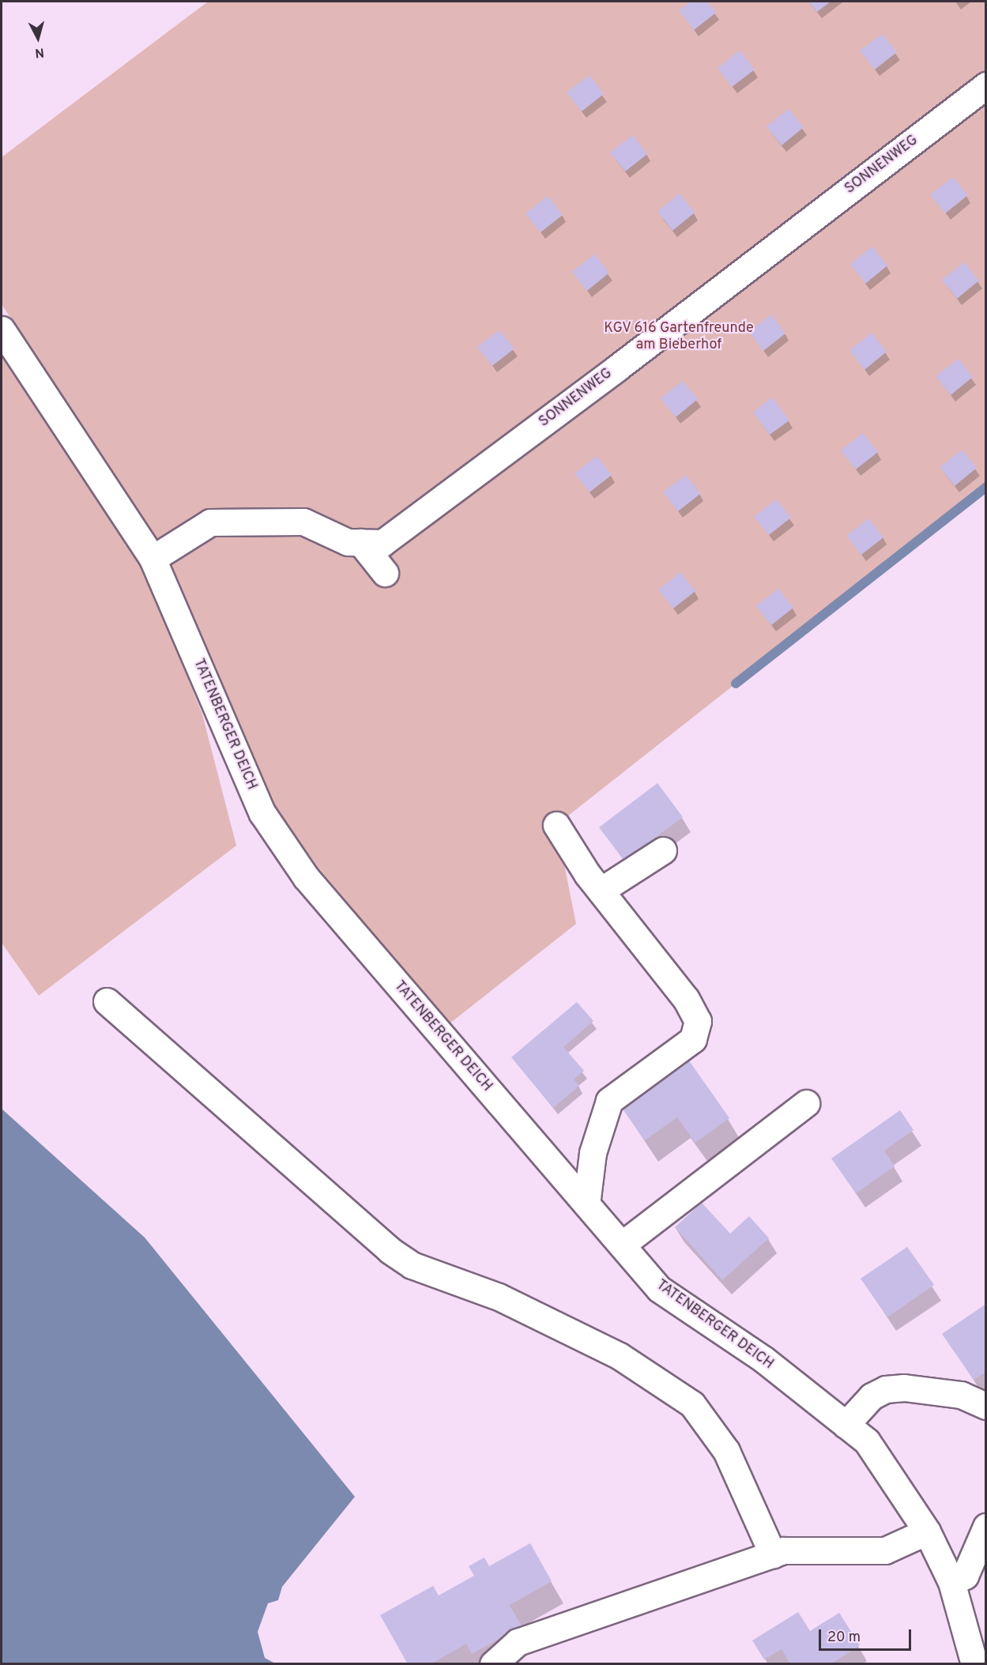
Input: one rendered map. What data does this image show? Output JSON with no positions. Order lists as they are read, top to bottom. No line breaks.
{"streets":{"street":["SONNENWEG","TATENBERGER DEICH"]},"crossings":[["SONNENWEG","TATENBERGER DEICH"]],"parks":["KGV 616 Gartenfreunde am Bieberhof"],"scale_bar":"20 m","north":"bottom"}
